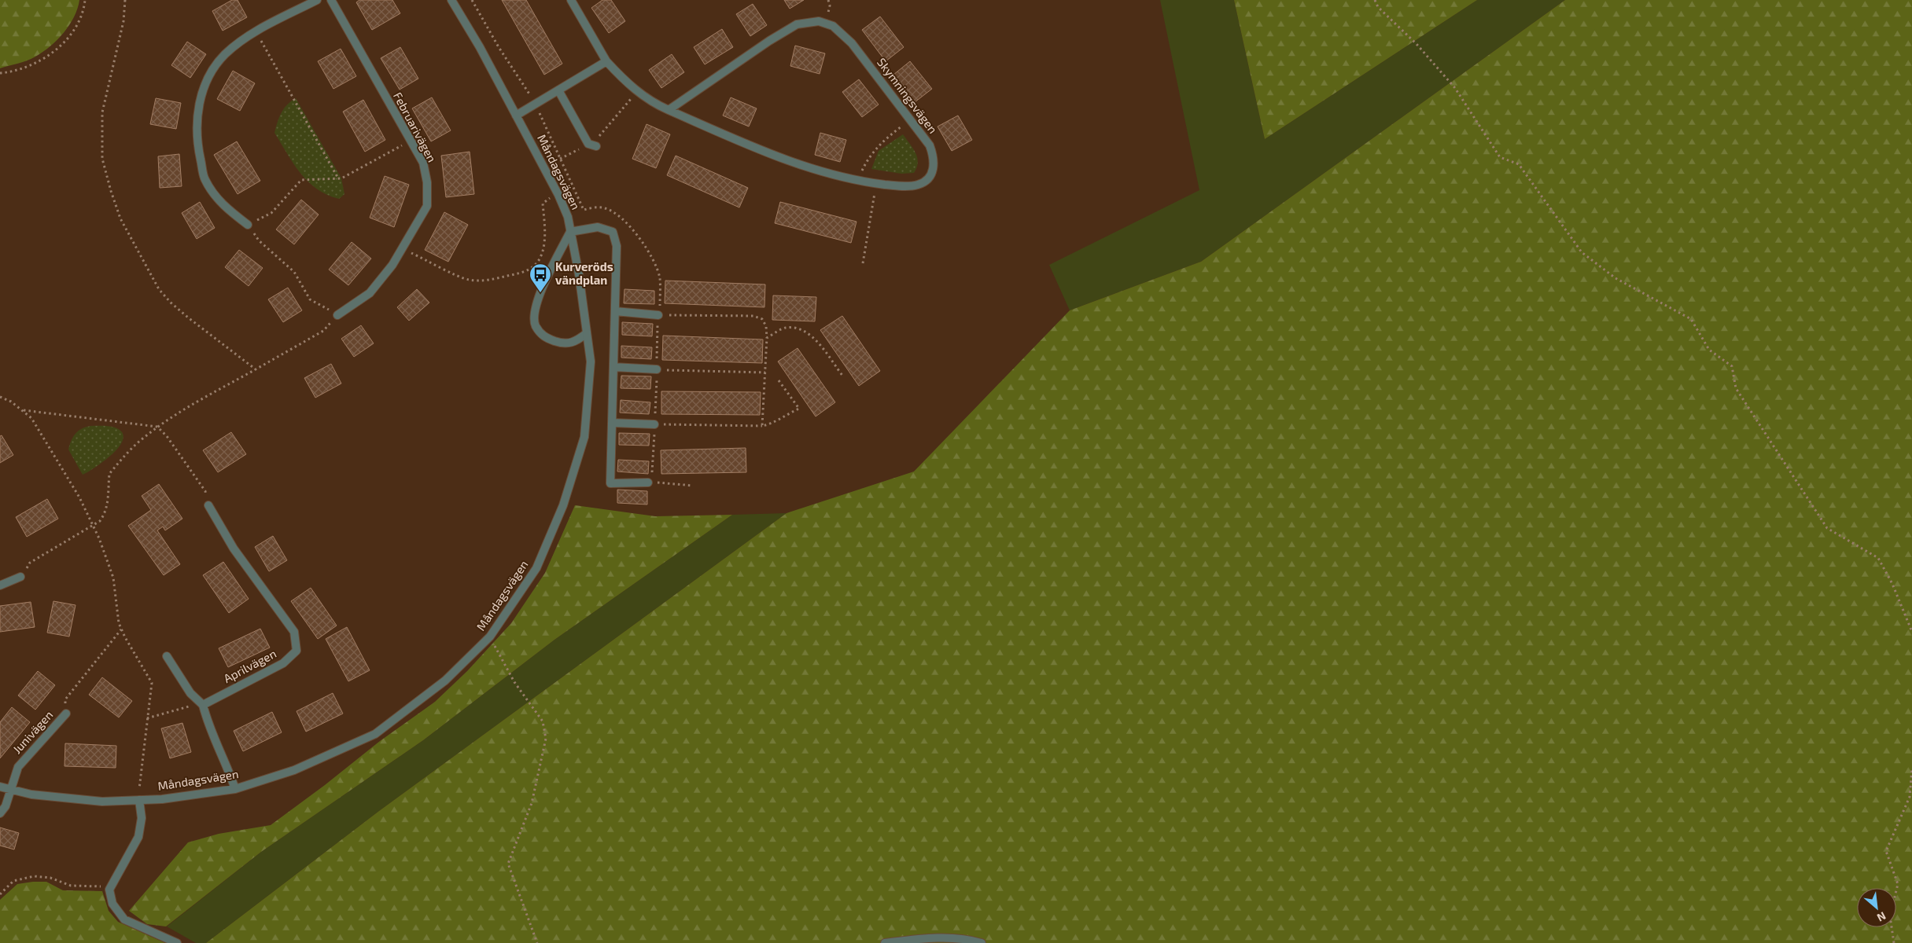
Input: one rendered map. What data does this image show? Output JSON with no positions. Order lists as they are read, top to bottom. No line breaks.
{"streets":{"street":["Skymningsvägen","Februarivägen","Måndagsvägen","Aprilvägen","Junivägen"]},"crossings":[["Måndagsvägen","Junivägen"]],"places":{"bus stop":["Kurveröds vändplan"]},"north":"bottom right"}
